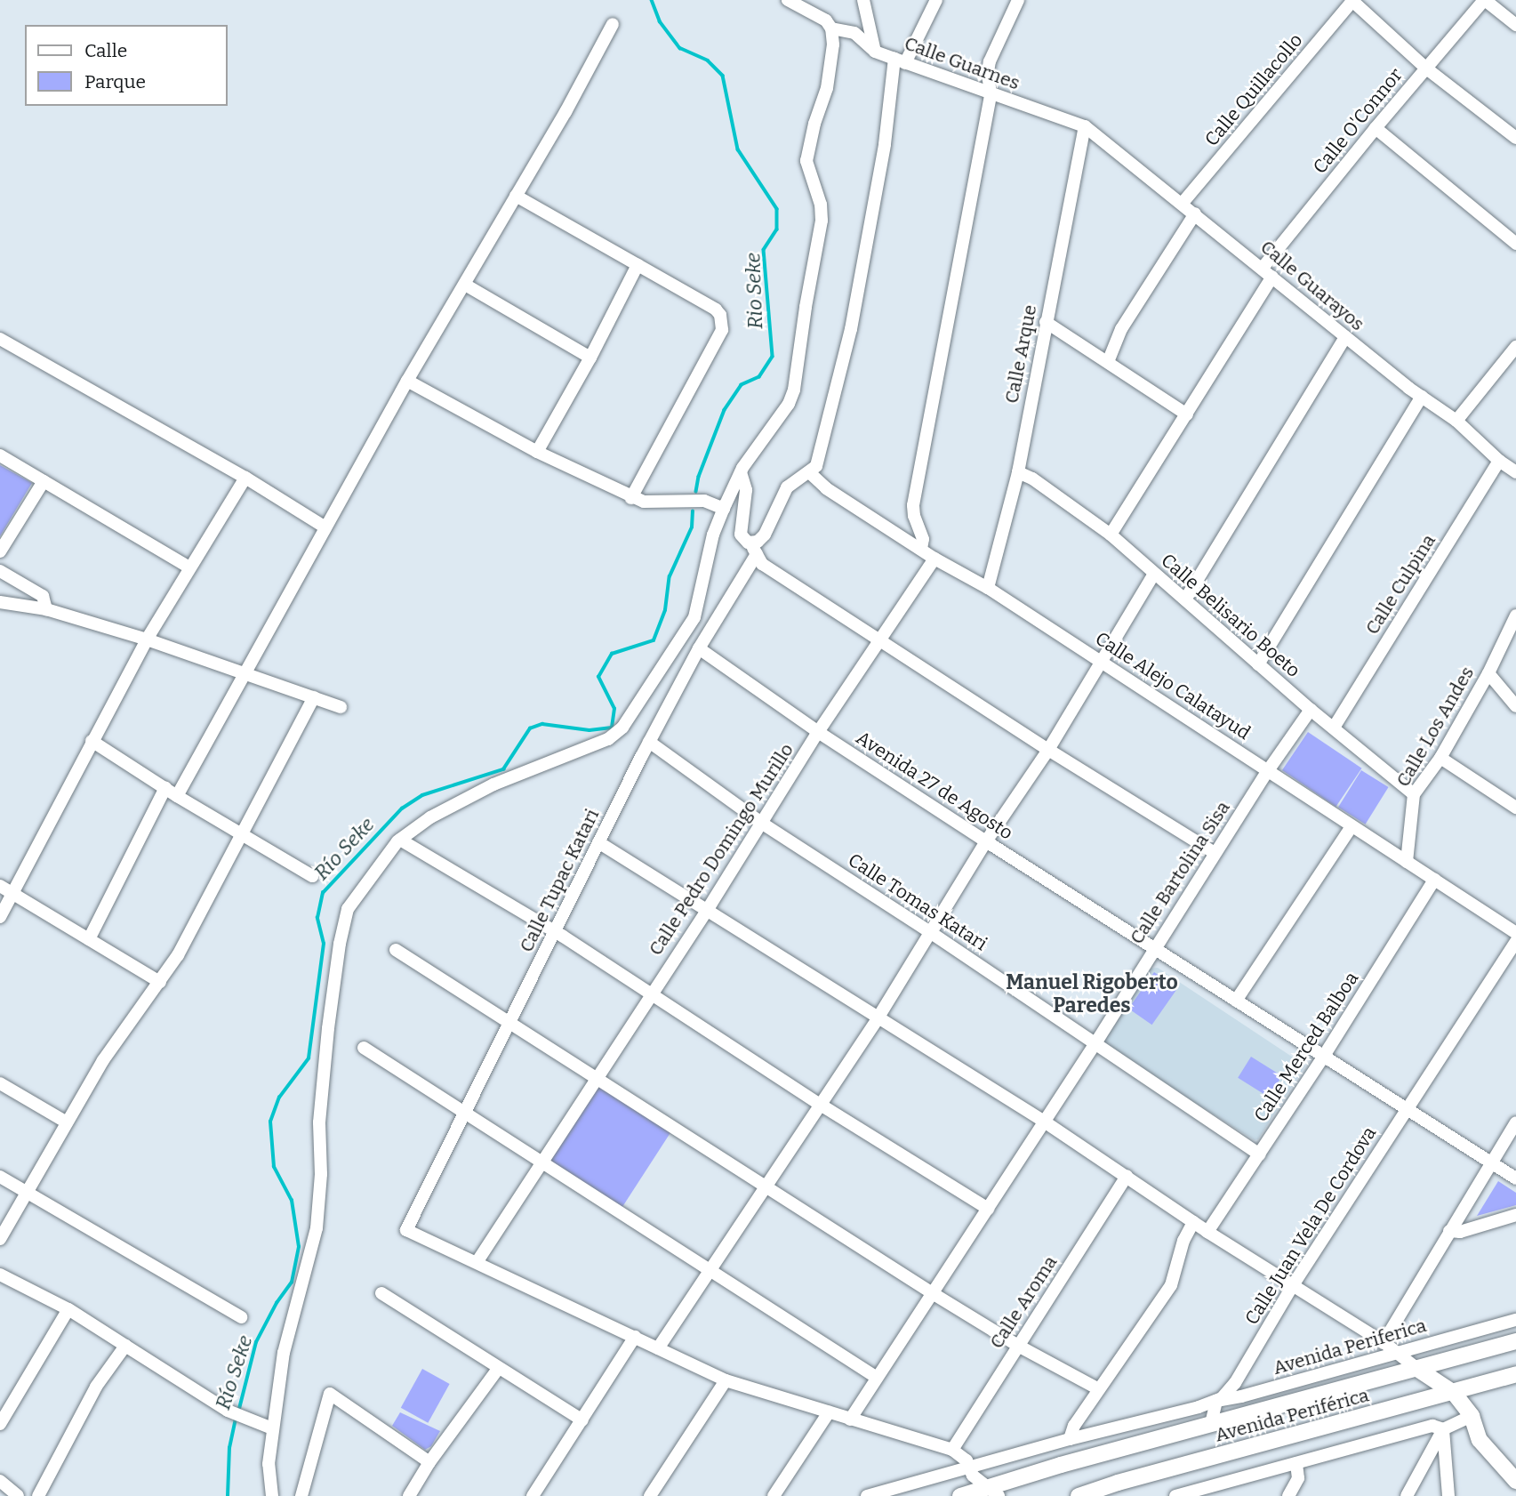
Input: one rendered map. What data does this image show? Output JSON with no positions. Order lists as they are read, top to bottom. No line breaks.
{"streets":{"street":["Calle Guarnes","Calle Quillacollo","Calle O'Connor","Calle Guarayos","Calle Arque","Calle Culpina","Calle Belisario Boeto","Calle Alejo Calatayud","Calle Los Andes","Avenida 27 de Agosto","Calle Pedro Domingo Murillo","Calle Bartolina Sisa","Calle Tupac Katari","Calle Tomas Katari","Calle Merced Balboa","Calle Juan Vela De Cordova","Calle Aroma","Avenida Periferica","Avenida Periférica"]},"crossings":[["Calle Guarnes","Calle Guarayos"],["Calle Guarnes","Calle Arque"],["Calle Quillacollo","Calle Guarayos"],["Calle O'Connor","Calle Guarayos"],["Calle O'Connor","Calle Belisario Boeto"],["Calle Guarayos","Calle Arque"],["Calle Guarayos","Calle Culpina"],["Calle Arque","Calle Belisario Boeto"],["Calle Arque","Calle Alejo Calatayud"],["Calle Culpina","Calle Belisario Boeto"],["Calle Belisario Boeto","Calle Los Andes"],["Calle Belisario Boeto","Calle Bartolina Sisa"],["Calle Alejo Calatayud","Calle Los Andes"],["Calle Alejo Calatayud","Calle Pedro Domingo Murillo"],["Calle Alejo Calatayud","Calle Bartolina Sisa"],["Calle Alejo Calatayud","Calle Tupac Katari"],["Calle Alejo Calatayud","Calle Merced Balboa"],["Avenida 27 de Agosto","Calle Pedro Domingo Murillo"],["Avenida 27 de Agosto","Calle Bartolina Sisa"],["Avenida 27 de Agosto","Calle Tupac Katari"],["Avenida 27 de Agosto","Calle Merced Balboa"],["Avenida 27 de Agosto","Calle Juan Vela De Cordova"],["Calle Pedro Domingo Murillo","Calle Tupac Katari"],["Calle Pedro Domingo Murillo","Calle Tomas Katari"],["Calle Bartolina Sisa","Calle Tomas Katari"],["Calle Tupac Katari","Calle Tomas Katari"],["Calle Tomas Katari","Calle Merced Balboa"],["Calle Juan Vela De Cordova","Avenida Periferica"]],"districts":["Manuel Rigoberto Paredes"],"water":["Rio Seke","Río Seke"],"legend":["Calle","Parque"]}
